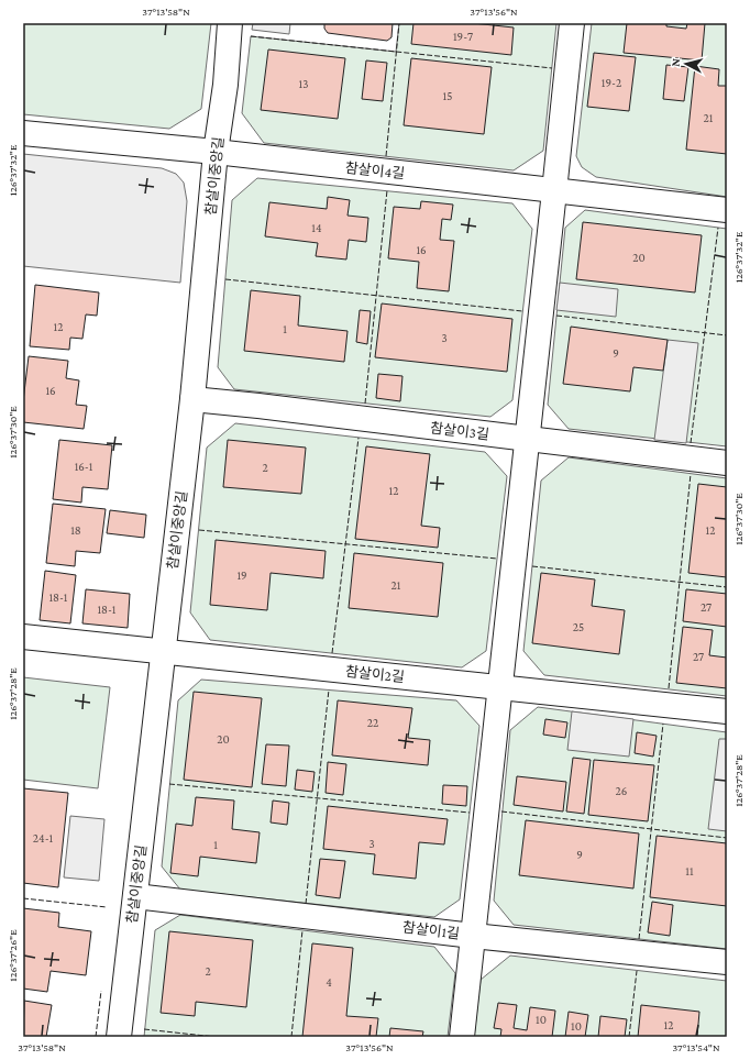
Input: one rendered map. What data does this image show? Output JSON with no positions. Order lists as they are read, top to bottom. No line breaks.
{"streets":{"street":["참살이4길","참살이중앙길","참살이3길","참살이2길","참살이1길"]},"crossings":[["참살이4길","참살이중앙길"],["참살이중앙길","참살이3길"],["참살이중앙길","참살이2길"],["참살이중앙길","참살이1길"]],"house_numbers":["19-7","19-2","13","15","21","14","16","20","12","1","3","9","16","16-1","2","12","18","12","19","21","18-1","27","18-1","25","27","22","20","26","24-1","3","1","9","11","2","4","10","12","10"],"north":"left","coordinates":["37°13'58\"N","37°13'56\"N","126°37'32\"E","126°37'30\"E","126°37'28\"E","126°37'26\"E","37°13'54\"N"]}
